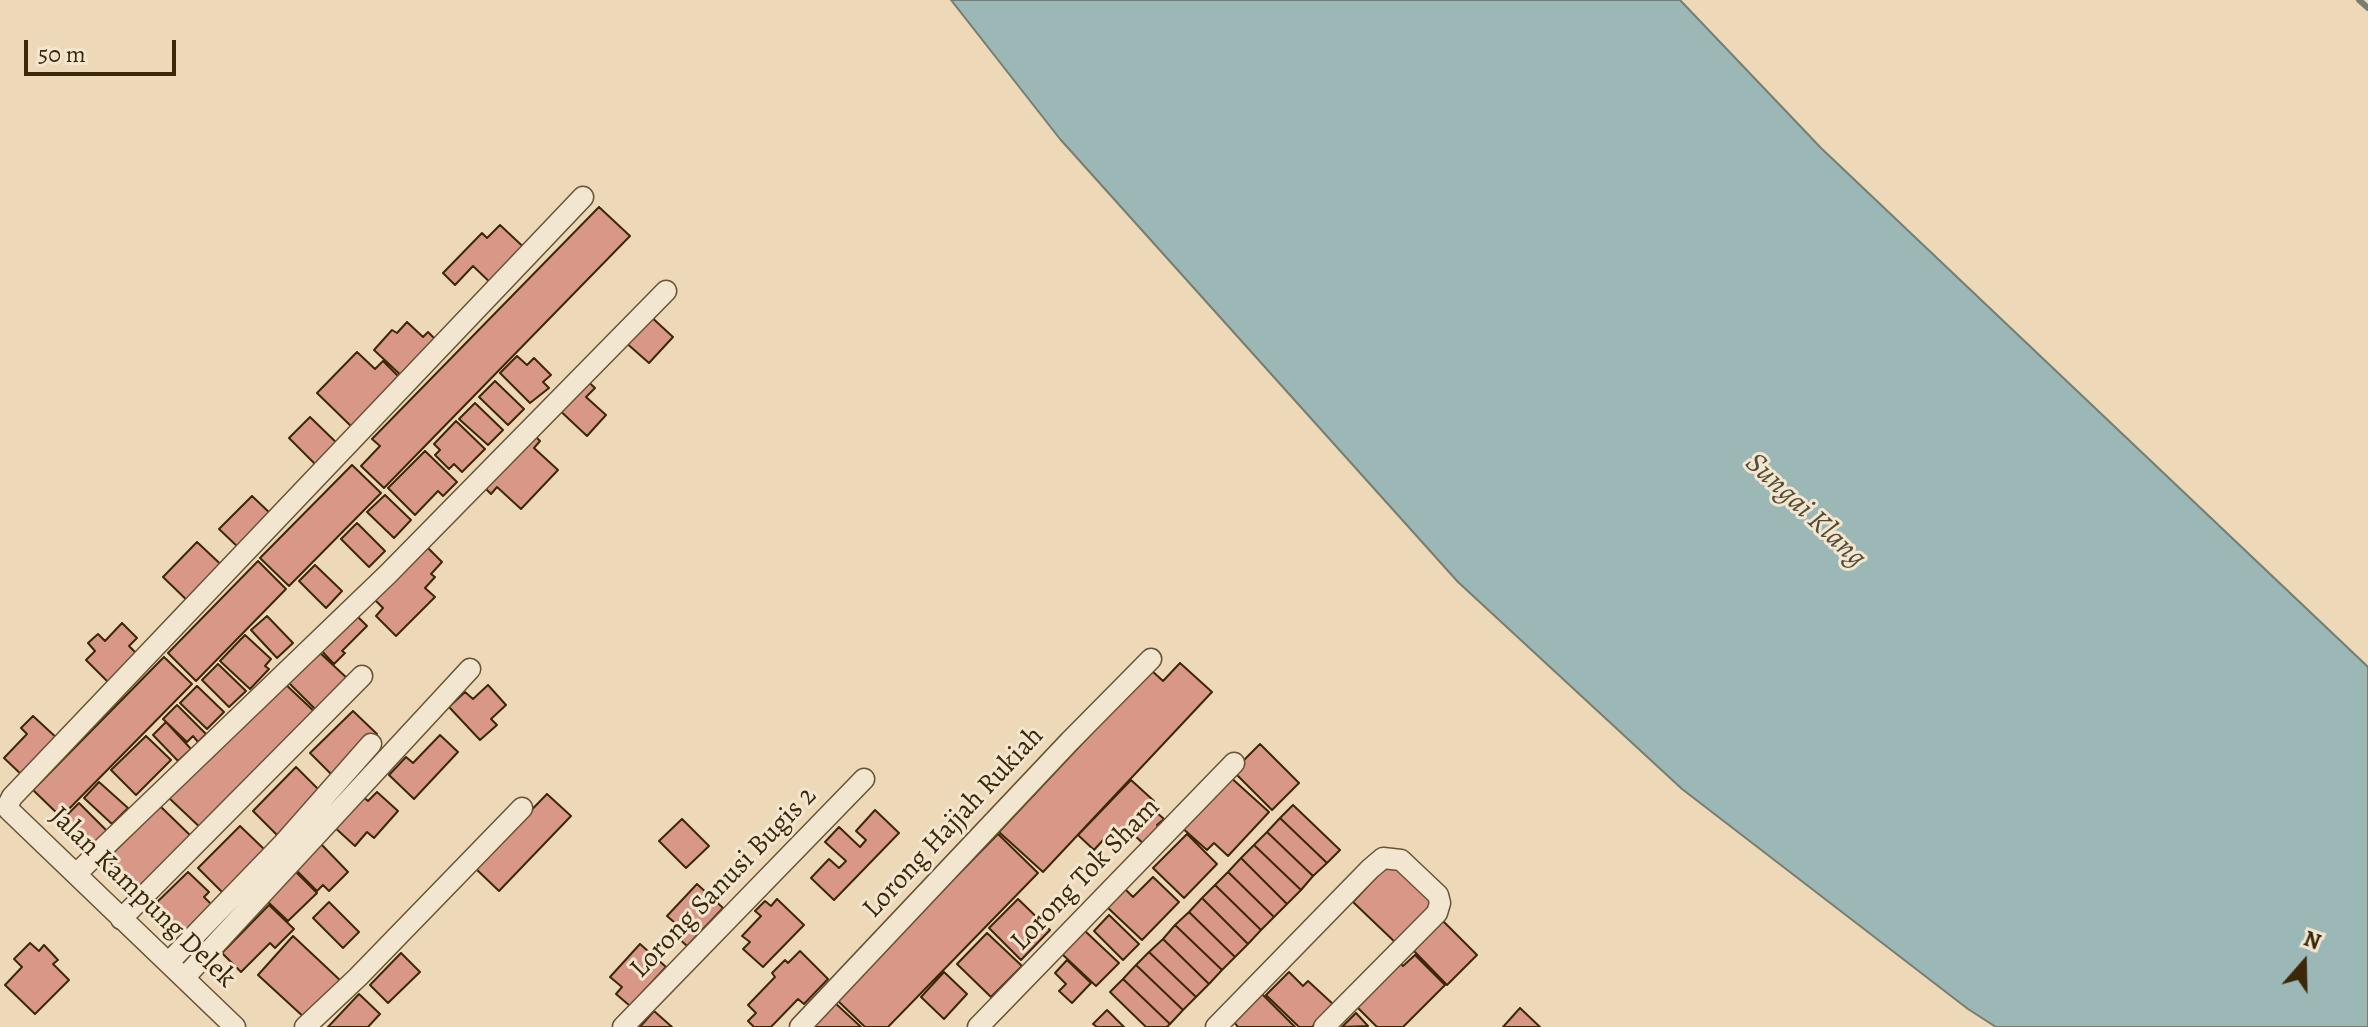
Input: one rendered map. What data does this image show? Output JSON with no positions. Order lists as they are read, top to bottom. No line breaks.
{"streets":{"street":["Lorong Hajjah Rukiah","Lorong Tok Sham","Lorong Sanusi Bugis 2","Jalan Kampung Delek"]},"water":["Sungai Klang"],"scale_bar":"50 m","north":"top"}
